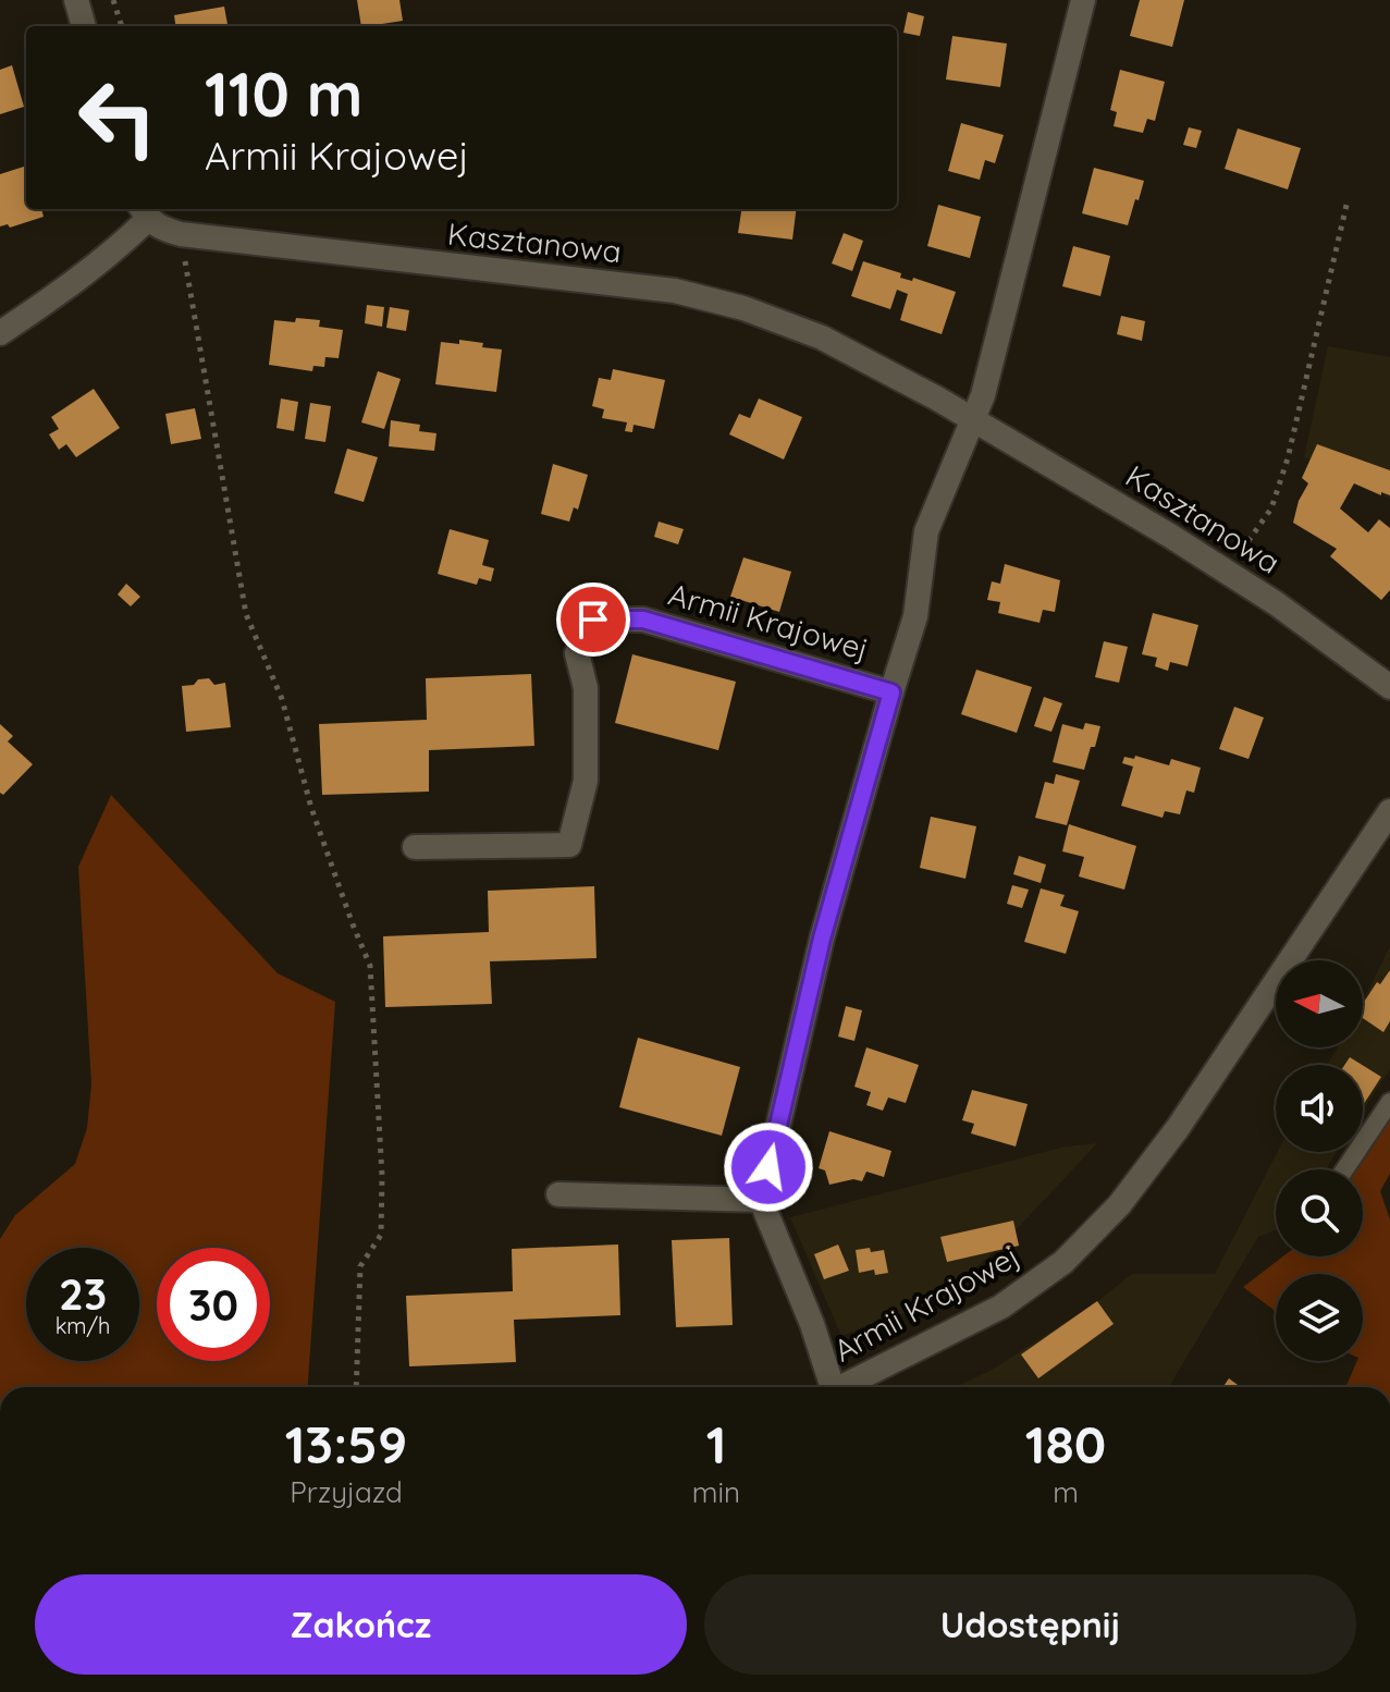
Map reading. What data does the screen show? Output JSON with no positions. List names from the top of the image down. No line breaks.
{"streets":{"street":["Kasztanowa","Armii Krajowej"]},"north":"left","page":{"turn":["110 m","Armii Krajowej"],"speed":"23 km/h","limit":"30","eta":["13:59","Przyjazd","1","min","180","m"],"buttons":["Zakończ","Udostępnij"]}}
